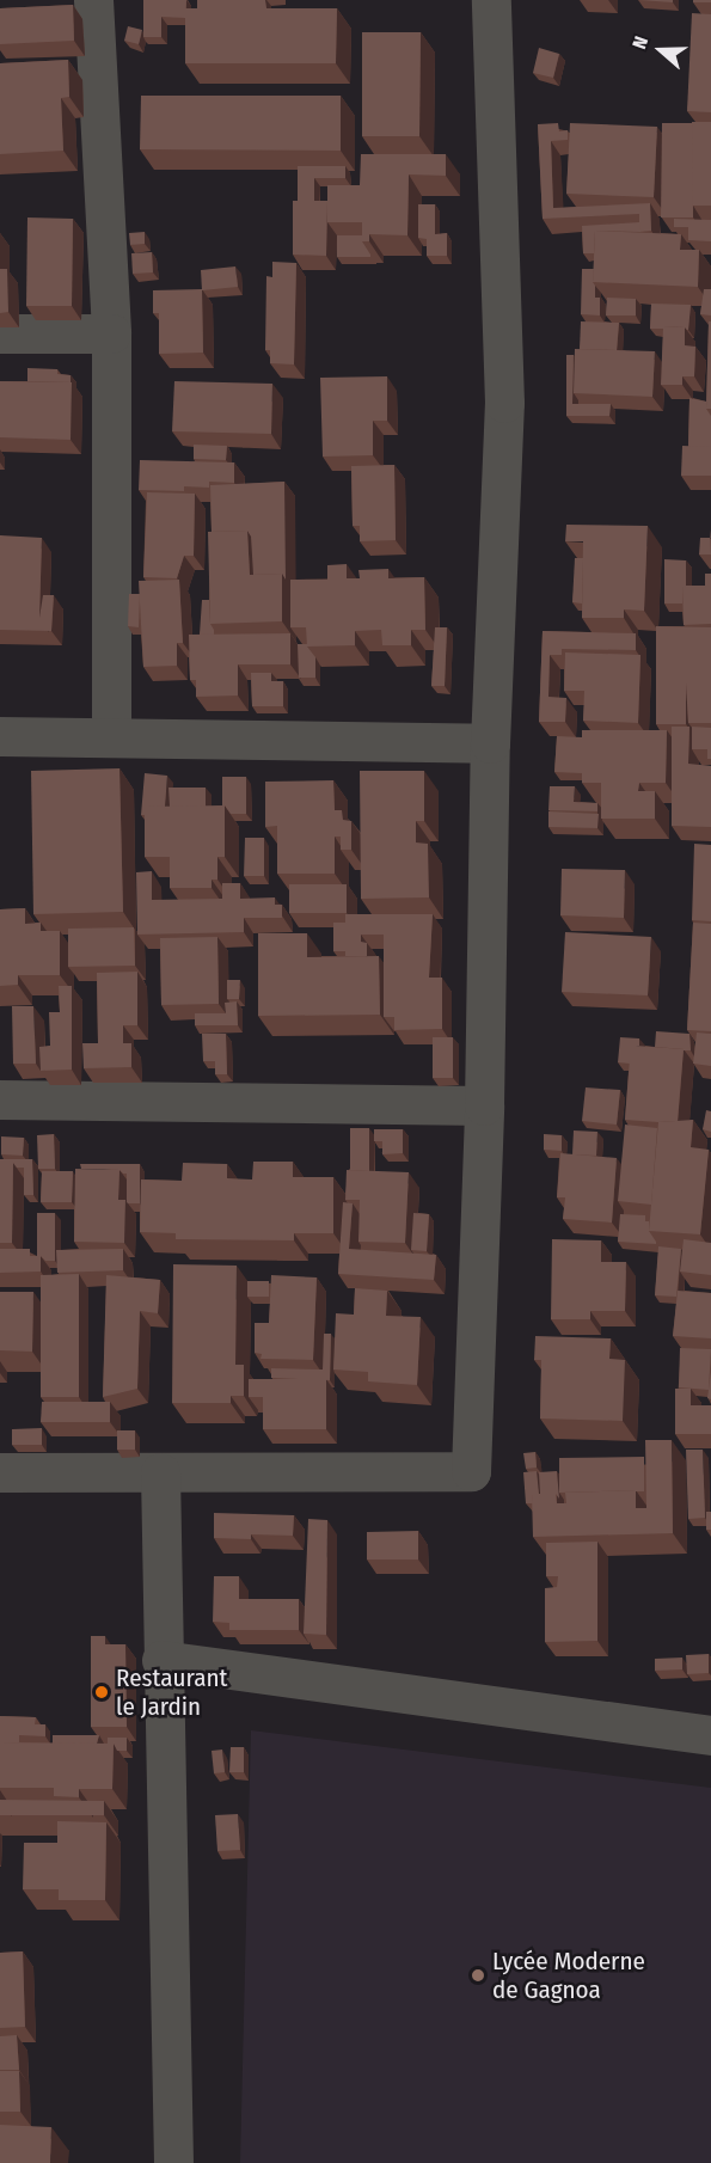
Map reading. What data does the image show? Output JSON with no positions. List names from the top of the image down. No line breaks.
{"places":["Restaurant le Jardin","Lycée Moderne de Gagnoa"],"north":"left"}
